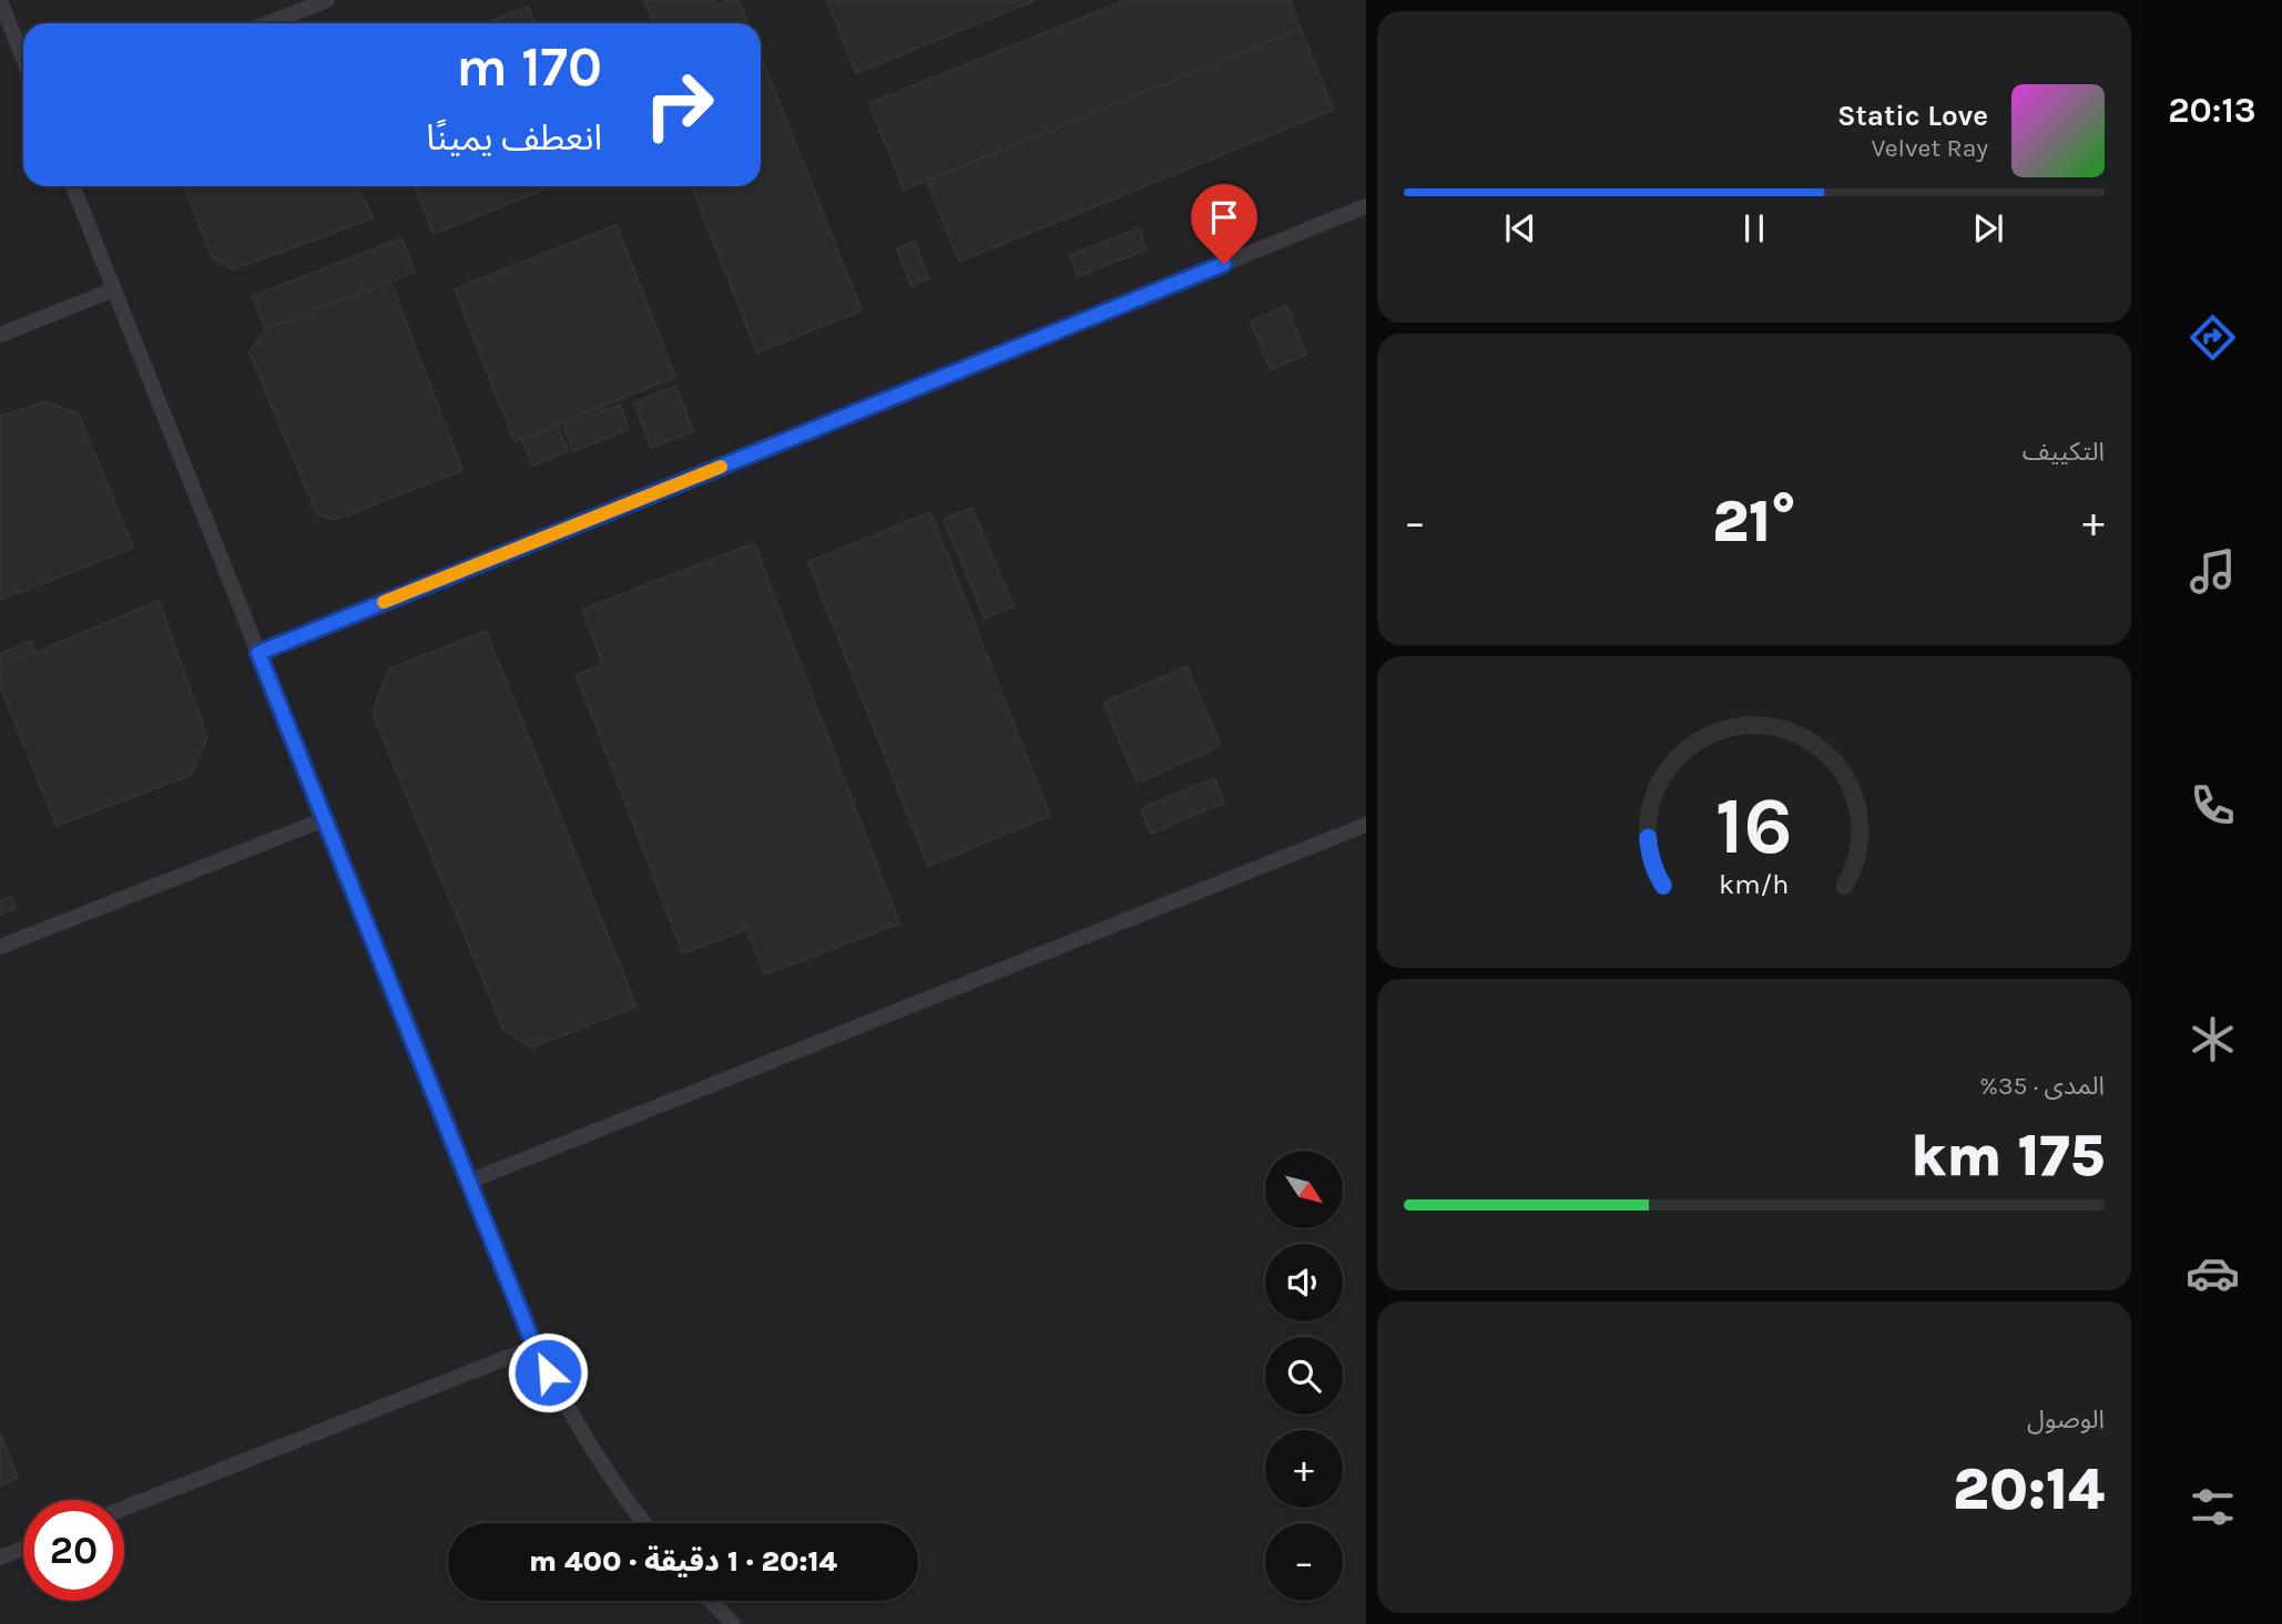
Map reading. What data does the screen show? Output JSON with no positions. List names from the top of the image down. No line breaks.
{"north":"bottom right","page":{"tabs":"20:13","turn":["170 m","انعطف يمينًا"],"song":["Static Love","Velvet Ray"],"tile":["التكييف",["المدى · 35%","175 km"],["الوصول","20:14"]],"heat":["−","21°","+"],"map_buttons":["+","−"],"limit":"20","trip":"20:14 · 1 دقيقة · 400 m","gauge":["16","km/h"]}}
